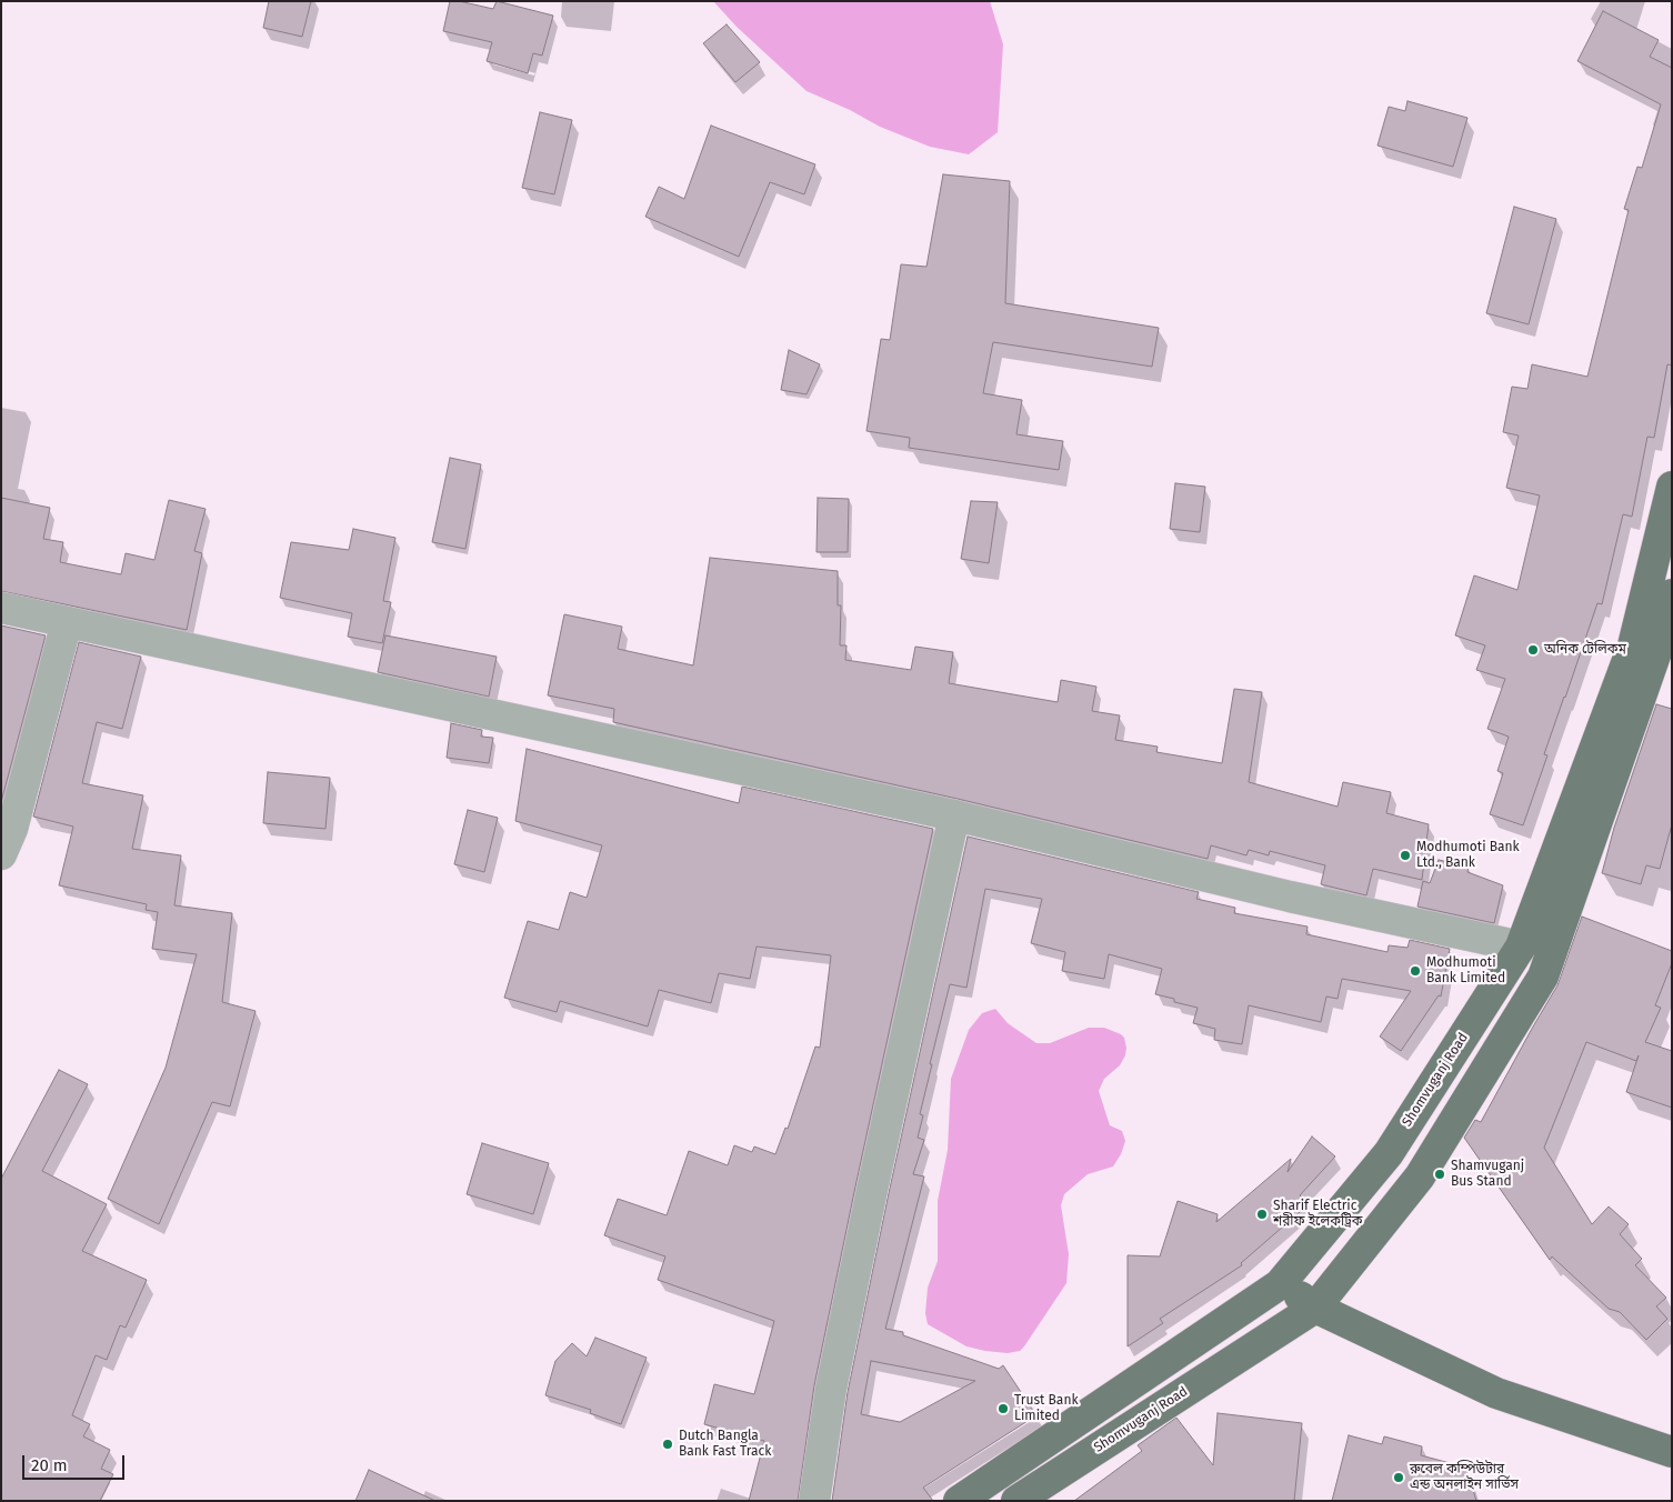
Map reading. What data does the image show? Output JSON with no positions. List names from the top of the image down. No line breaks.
{"streets":{"main road":["Shomvuganj Road"]},"places":["অনিক টেলিকম","Modhumoti Bank Ltd., Bank","Modhumoti Bank Limited","Shamvuganj Bus Stand","Sharif Electric শরীফ ইলেকট্রিক","Trust Bank Limited","Dutch Bangla Bank Fast Track","রুবেল কম্পিউটার এন্ড অনলাইন সার্ভিস"],"scale_bar":"20 m"}
